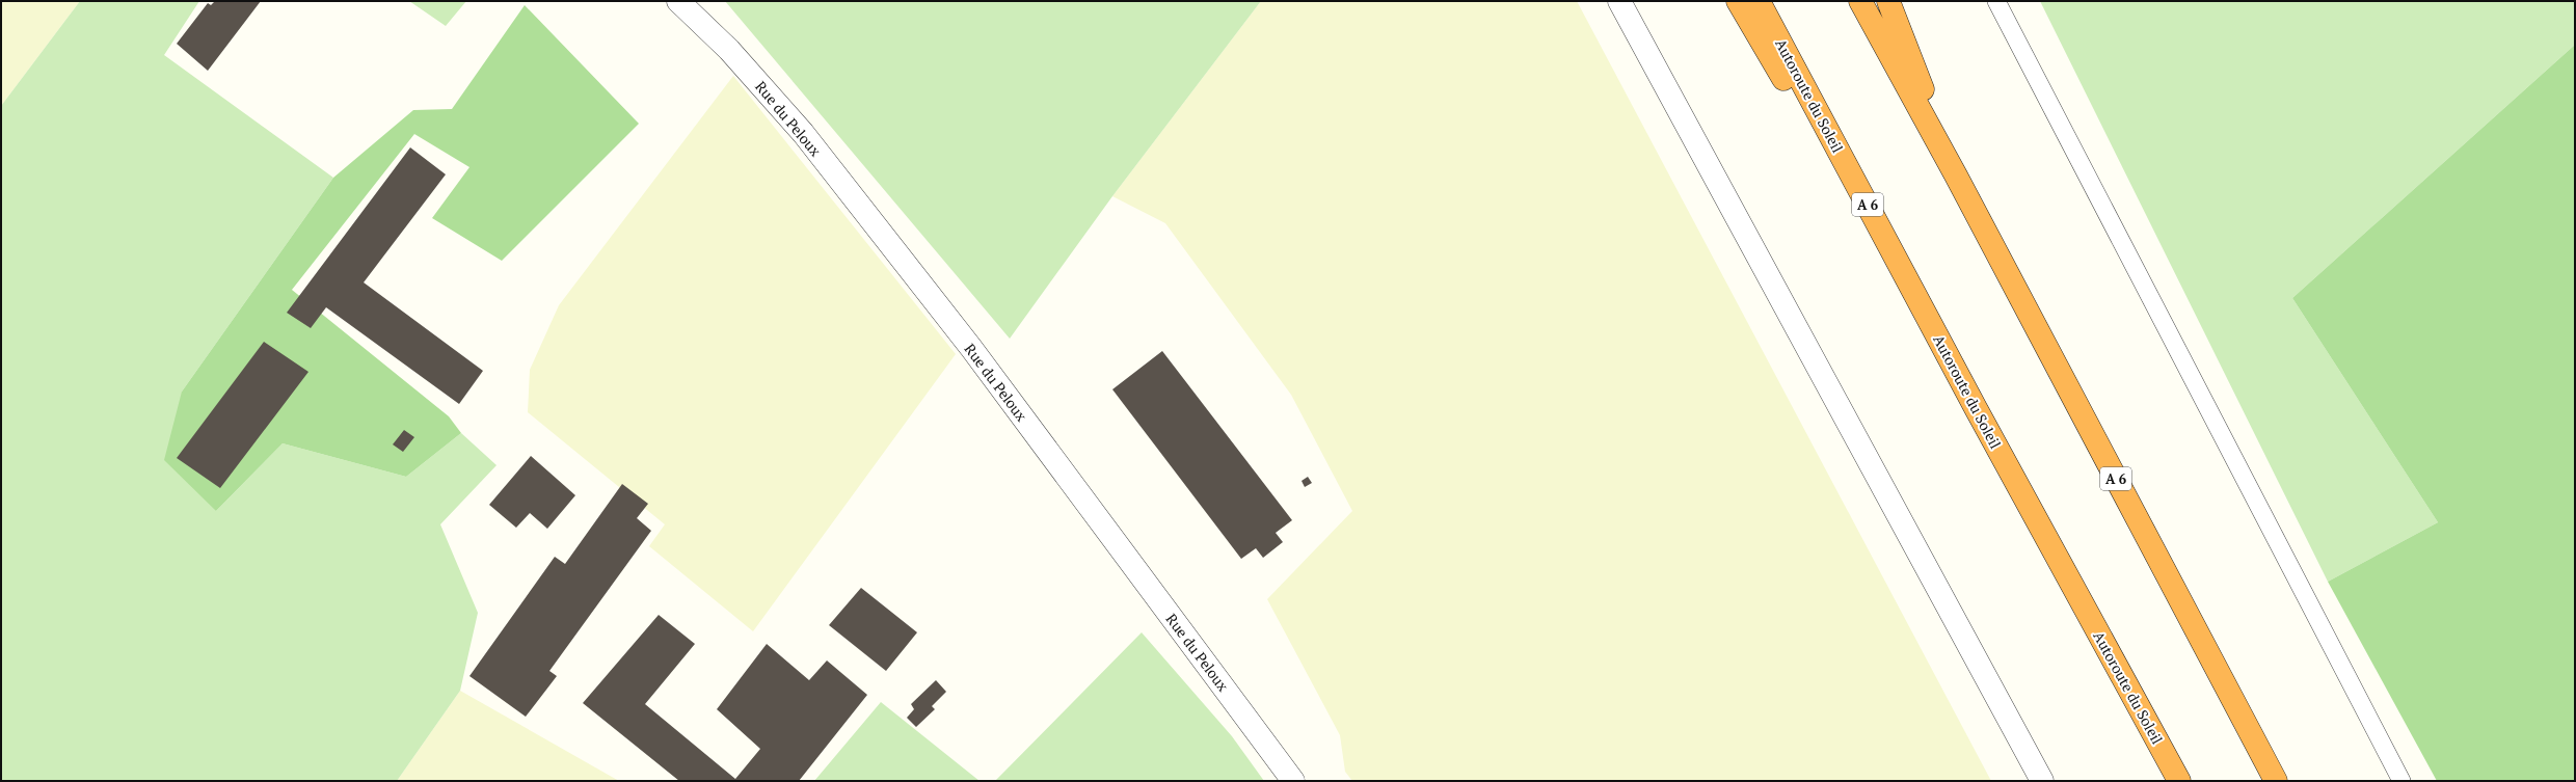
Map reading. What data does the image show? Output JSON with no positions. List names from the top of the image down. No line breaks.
{"streets":{"highway":["Autoroute du Soleil","A 6"],"street":["Rue du Peloux"]}}
